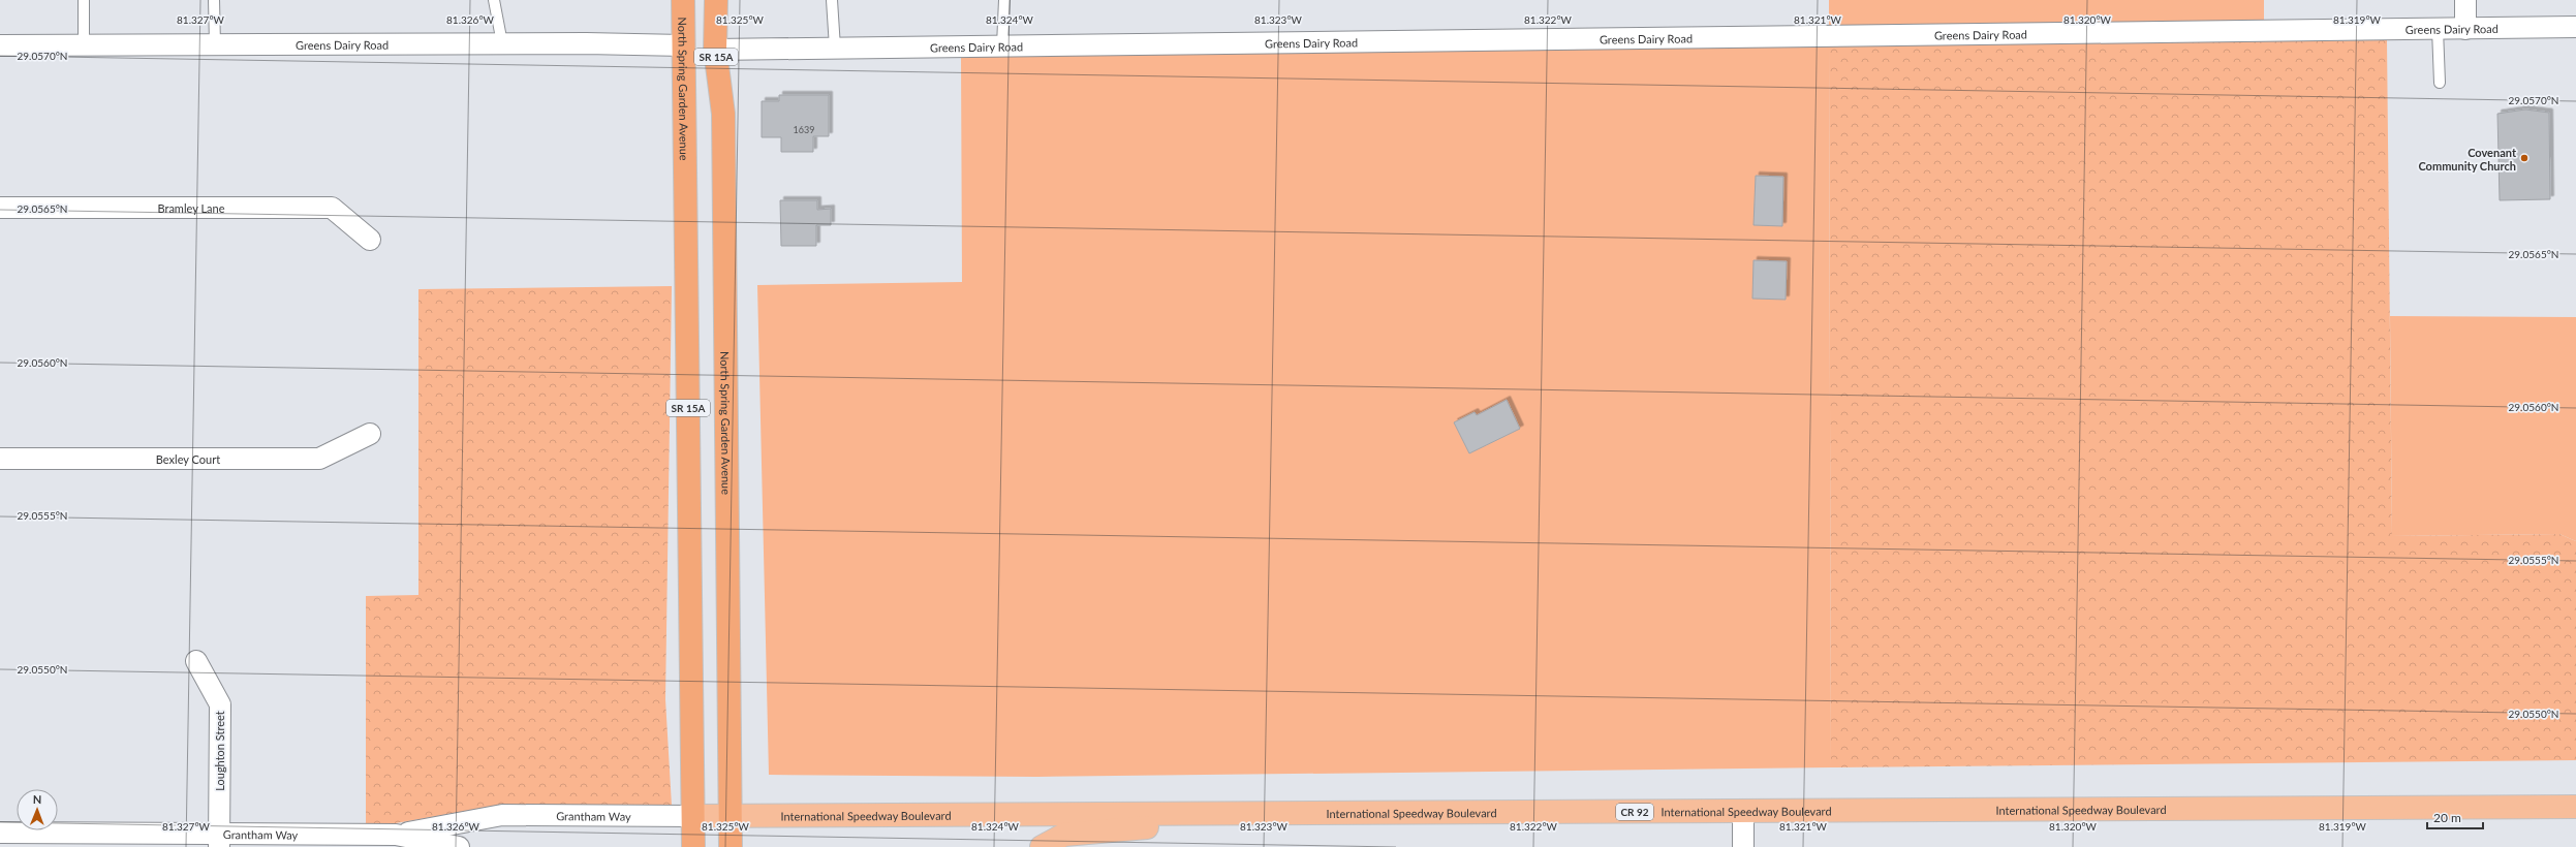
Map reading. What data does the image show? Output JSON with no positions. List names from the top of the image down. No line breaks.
{"streets":{"highway":["SR 15A","North Spring Garden Avenue"],"main road":["International Speedway Boulevard","CR 92"],"street":["Greens Dairy Road","Bramley Lane","Bexley Court","Loughton Street","Grantham Way"]},"crossings":[["Greens Dairy Road","North Spring Garden Avenue"],["North Spring Garden Avenue","International Speedway Boulevard"],["North Spring Garden Avenue","Grantham Way"],["Loughton Street","Grantham Way"],["International Speedway Boulevard","Grantham Way"]],"places":["Covenant Community Church"],"house_numbers":["1639"],"scale_bar":"20 m","north":"top","coordinates":["81.327°W","81.326°W","81.325°W","81.324°W","81.323°W","81.322°W","81.321°W","81.320°W","81.319°W","29.0570°N","29.0565°N","29.0560°N","29.0555°N","29.0550°N"]}
